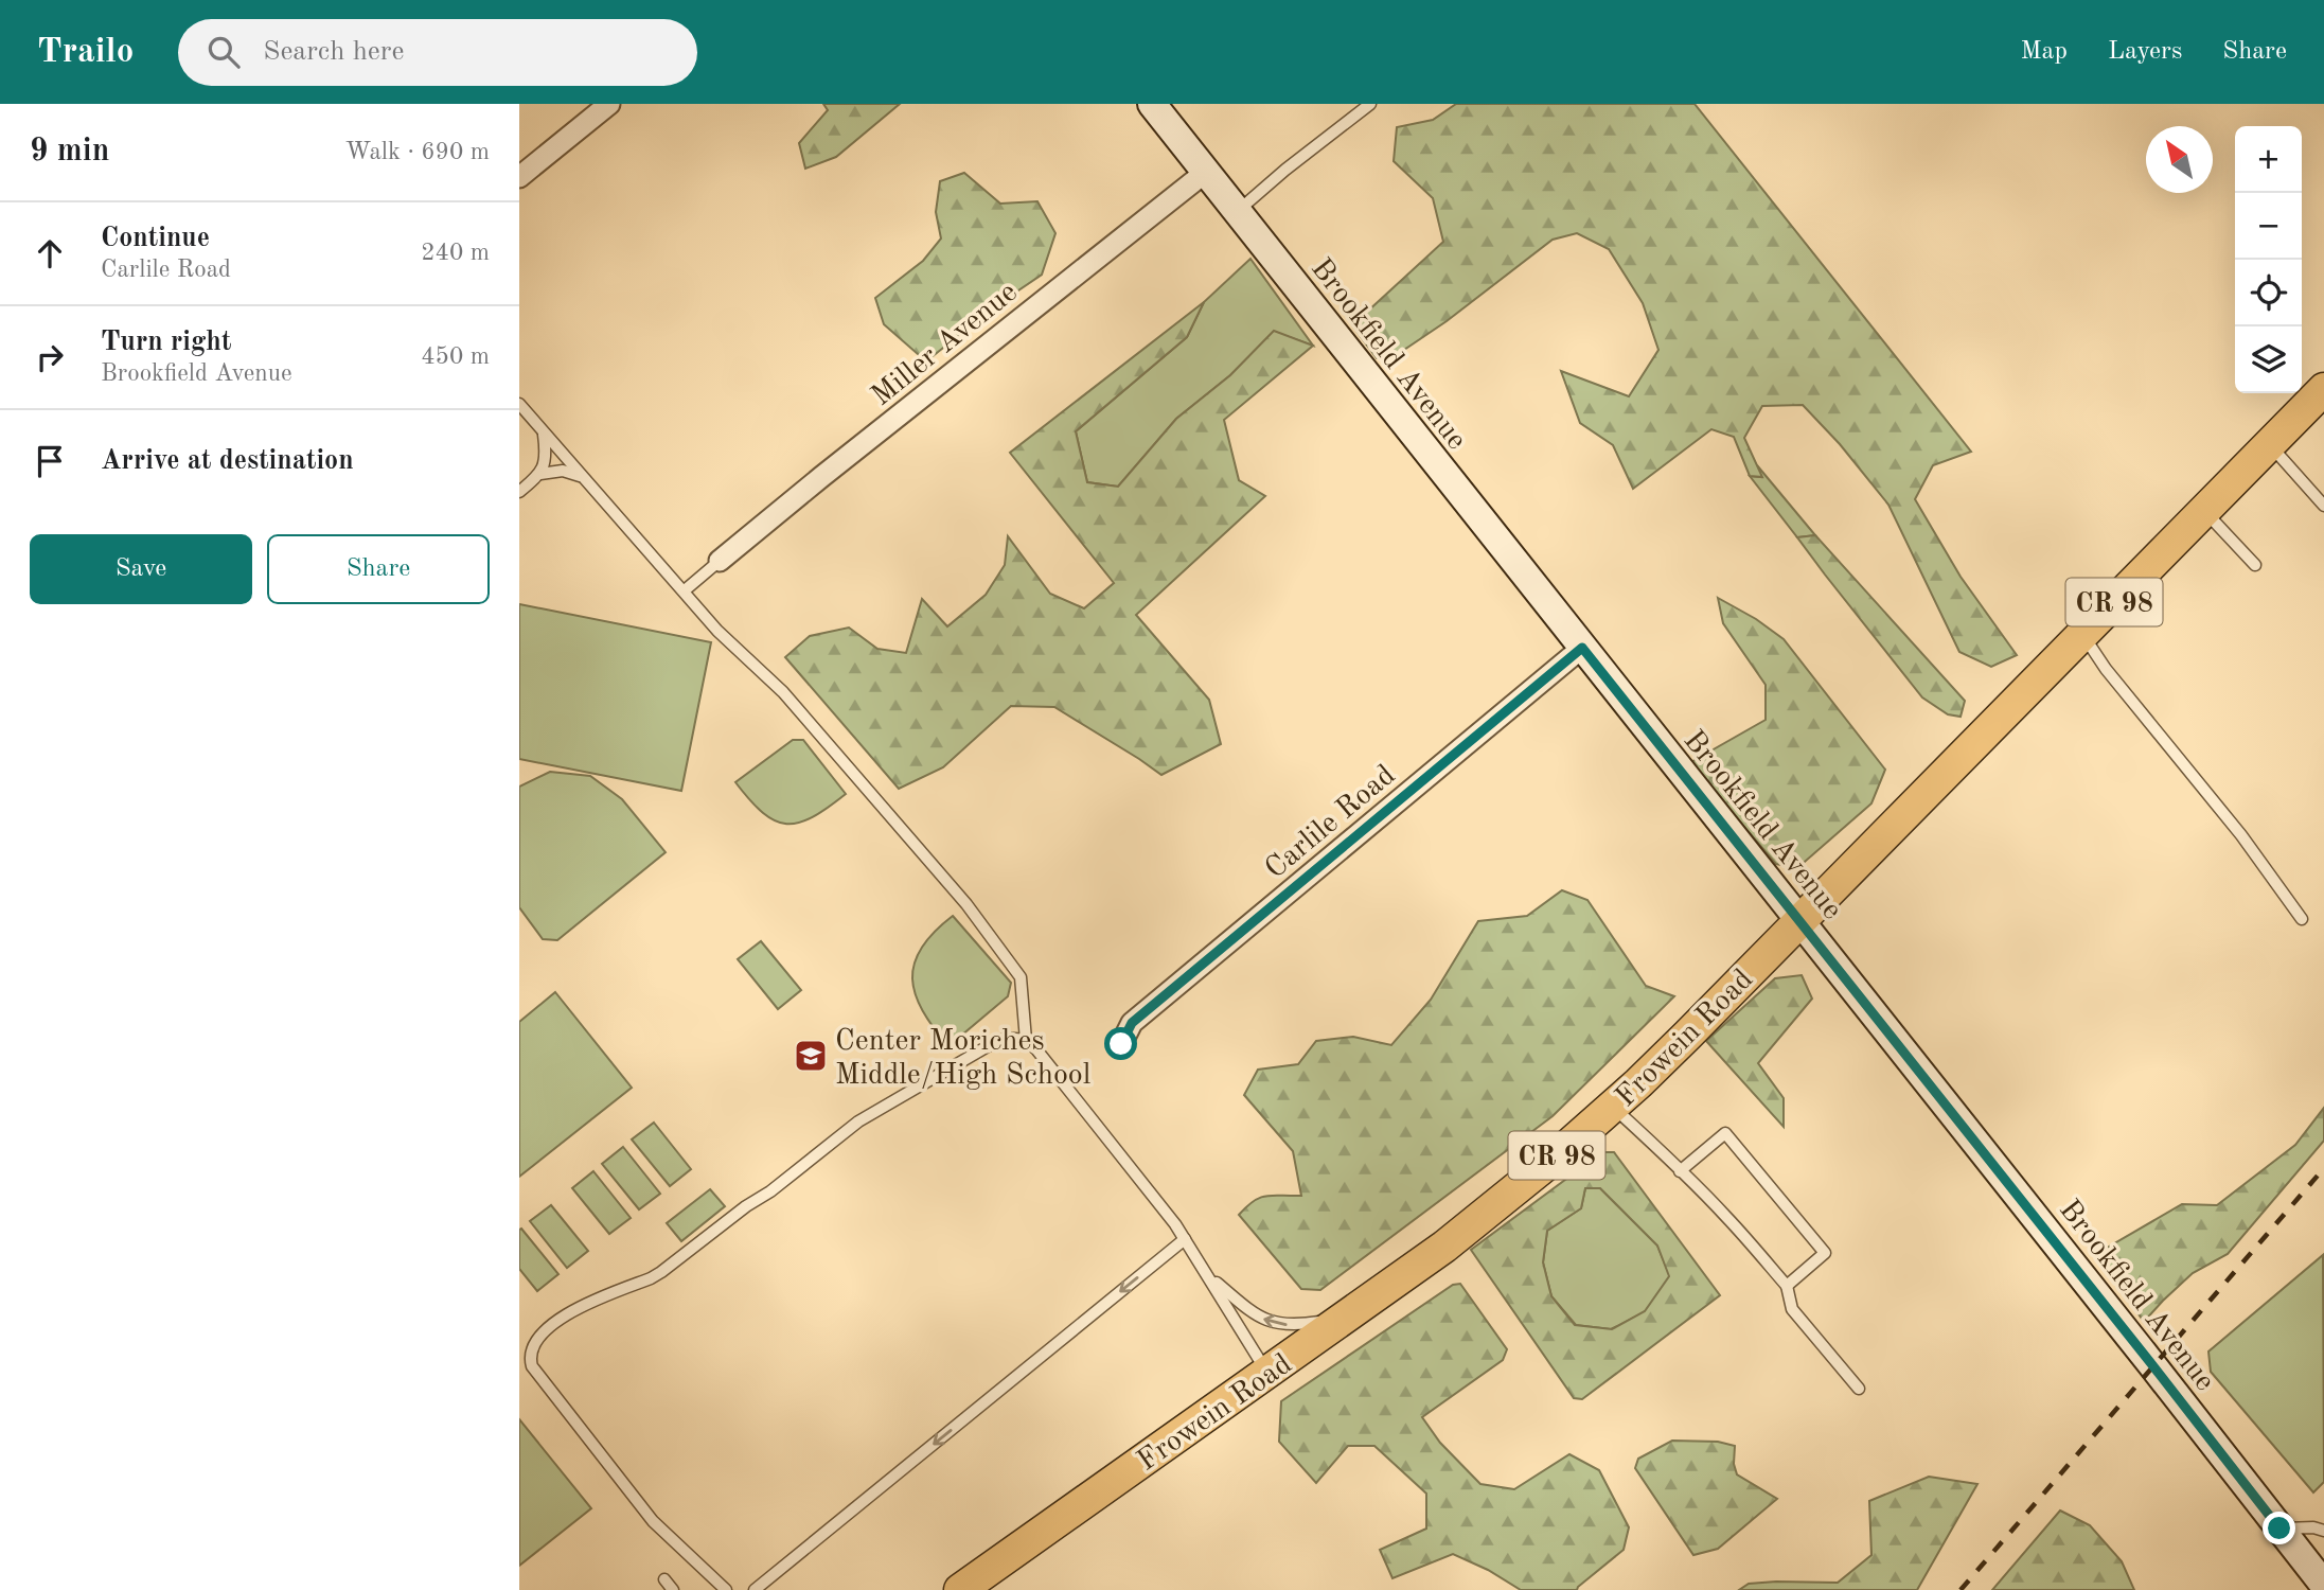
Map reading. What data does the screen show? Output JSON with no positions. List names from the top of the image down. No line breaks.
{"streets":{"main road":["Brookfield Avenue","CR 98","Frowein Road"],"street":["Miller Avenue","Carlile Road"]},"crossings":[["Miller Avenue","Brookfield Avenue"],["Brookfield Avenue","Carlile Road"],["Brookfield Avenue","Frowein Road"]],"places":{"school or university":["Center Moriches Middle/High School"]},"north":"top left","page":{"header":"Trailo","search":"Search here","nav":["Map","Layers","Share"],"heading":["9 min","Walk · 690 m"],"map_buttons":["+","−"],"list":[["Continue","Carlile Road","240 m"],["Turn right","Brookfield Avenue","450 m"],"Arrive at destination"],"buttons":["Save","Share"]}}
